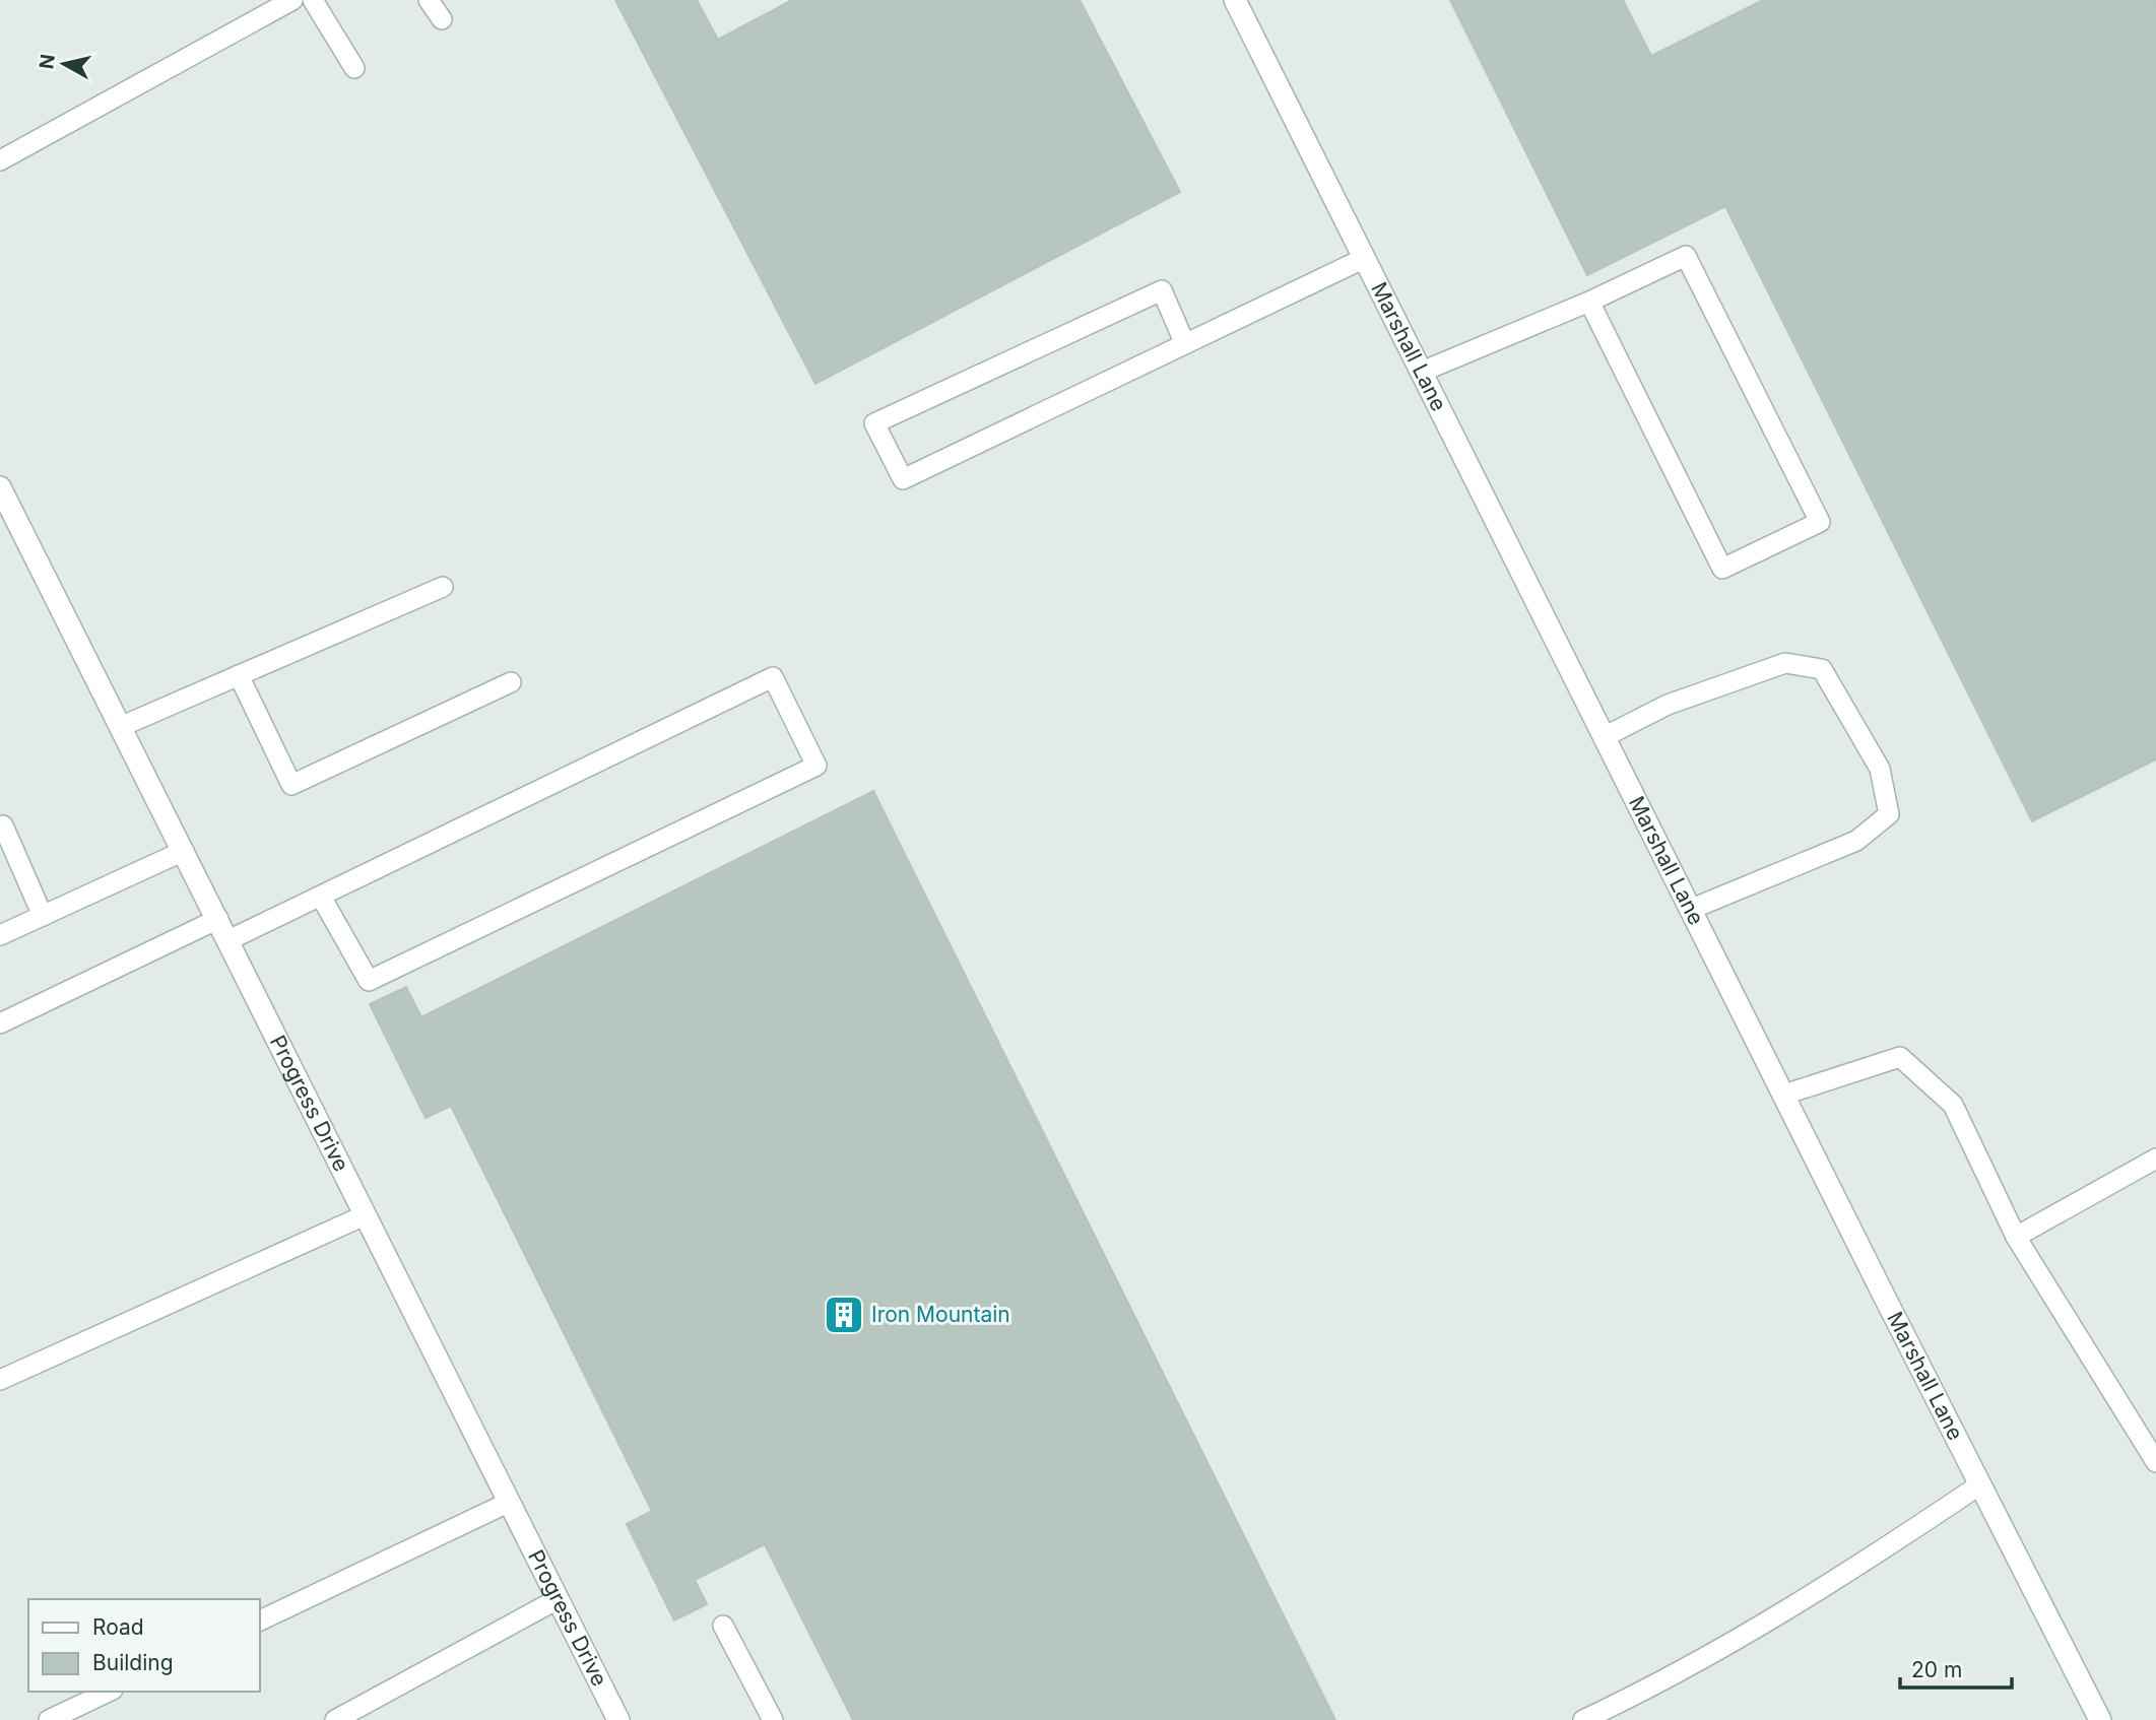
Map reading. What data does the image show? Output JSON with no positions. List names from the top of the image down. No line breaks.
{"streets":{"street":["Marshall Lane","Progress Drive"]},"places":{"building":["Iron Mountain"]},"legend":["Road","Building"],"scale_bar":"20 m","north":"left"}
